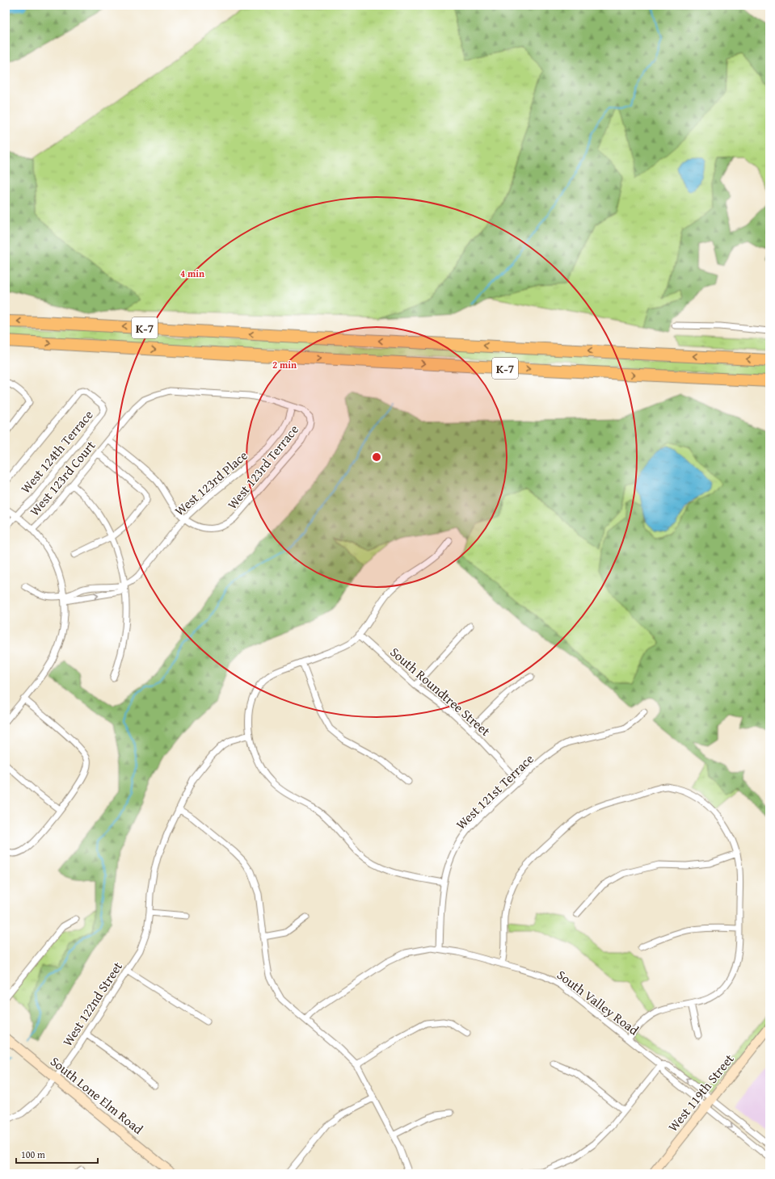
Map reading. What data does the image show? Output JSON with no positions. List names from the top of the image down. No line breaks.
{"streets":{"highway":["K-7"],"street":["West 124th Terrace","West 123rd Terrace","West 123rd Court","West 123rd Place","South Roundtree Street","West 121st Terrace","South Valley Road","West 122nd Street","West 119th Street","South Lone Elm Road"]},"crossings":[["West 123rd Terrace","West 123rd Court"],["West 123rd Terrace","West 123rd Place"],["West 123rd Court","West 123rd Place"],["South Roundtree Street","West 121st Terrace"],["West 121st Terrace","South Valley Road"],["South Valley Road","West 119th Street"],["West 122nd Street","South Lone Elm Road"]],"scale_bar":"100 m","rings":["4 min","2 min"]}
